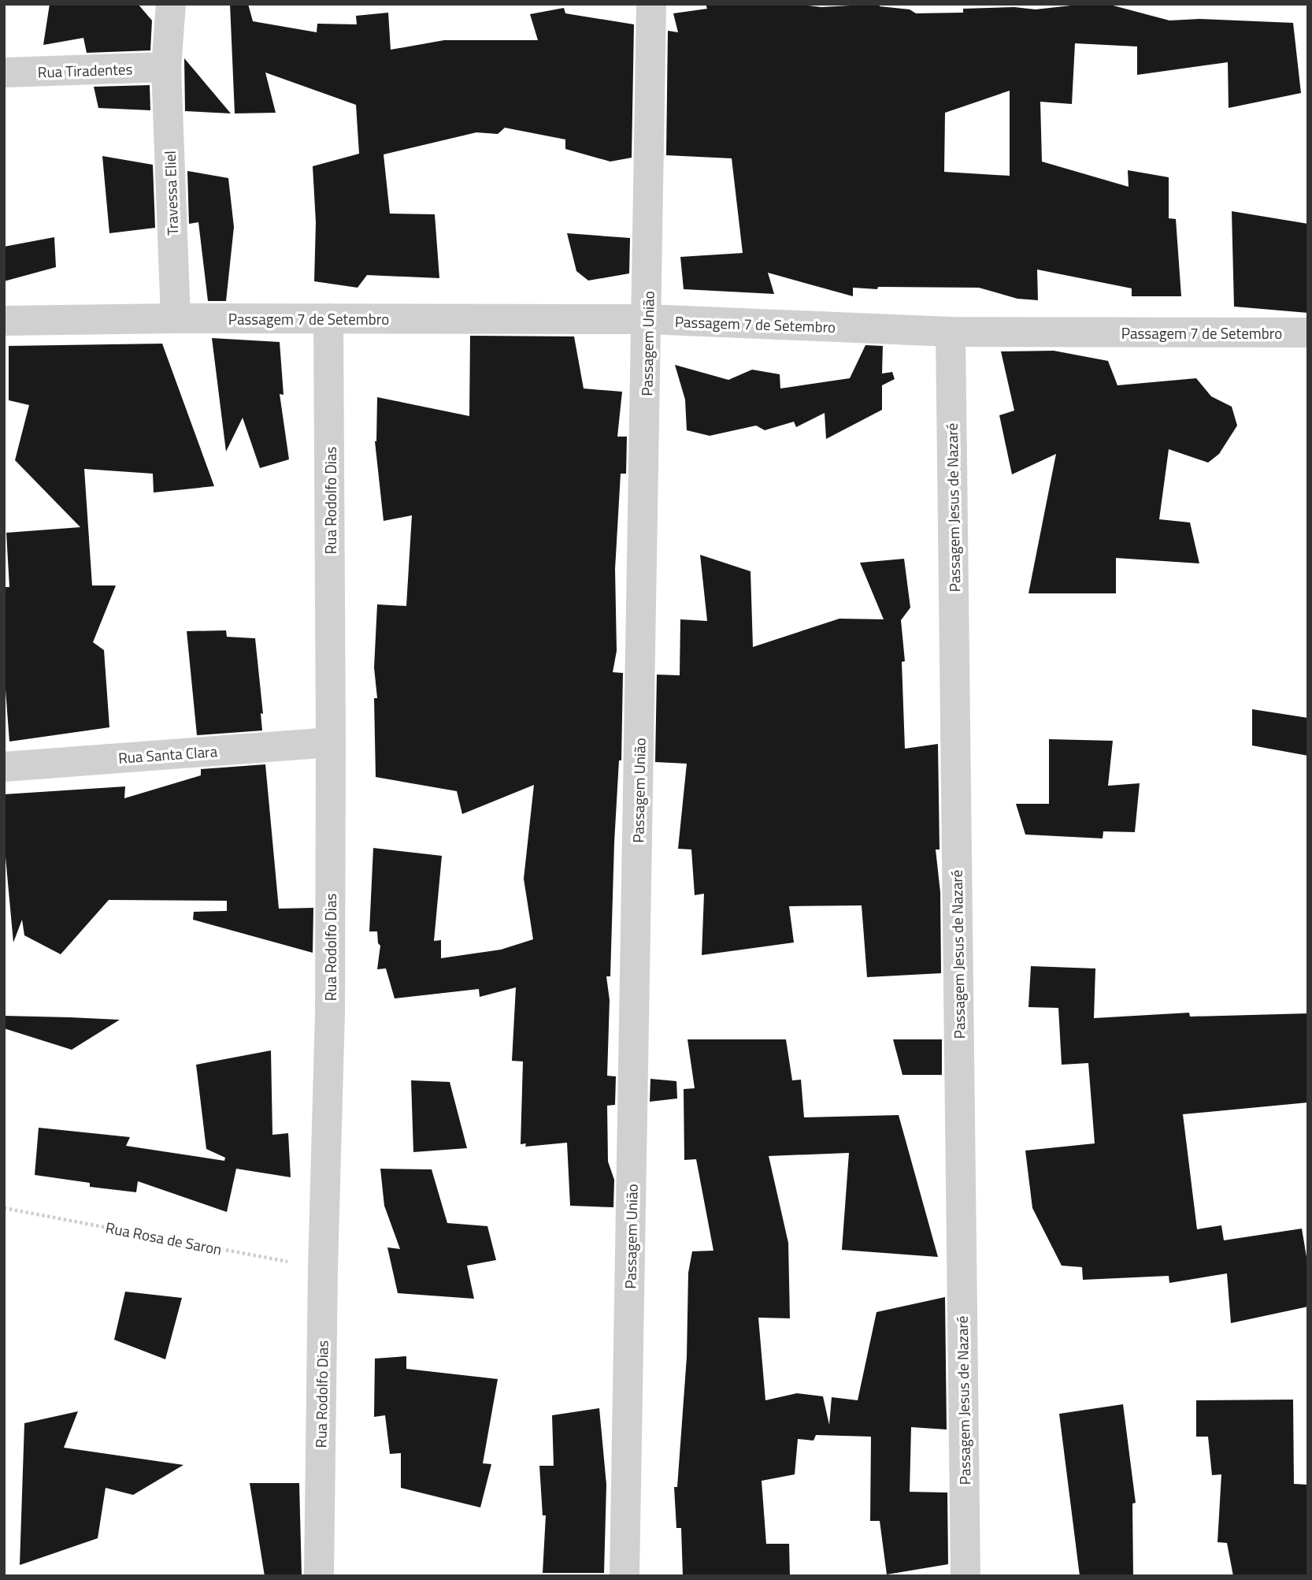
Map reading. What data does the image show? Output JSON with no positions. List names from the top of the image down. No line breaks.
{"streets":{"street":["Rua Tiradentes","Travessa Eliel","Passagem 7 de Setembro","Passagem União","Rua Rodolfo Dias","Passagem Jesus de Nazaré","Rua Santa Clara"],"path":["Rua Rosa de Saron"]},"crossings":[["Rua Tiradentes","Travessa Eliel"],["Travessa Eliel","Passagem 7 de Setembro"],["Passagem 7 de Setembro","Passagem União"],["Passagem 7 de Setembro","Rua Rodolfo Dias"],["Passagem 7 de Setembro","Passagem Jesus de Nazaré"],["Rua Rodolfo Dias","Rua Santa Clara"],["Rua Rodolfo Dias","Rua Rosa de Saron"]]}
